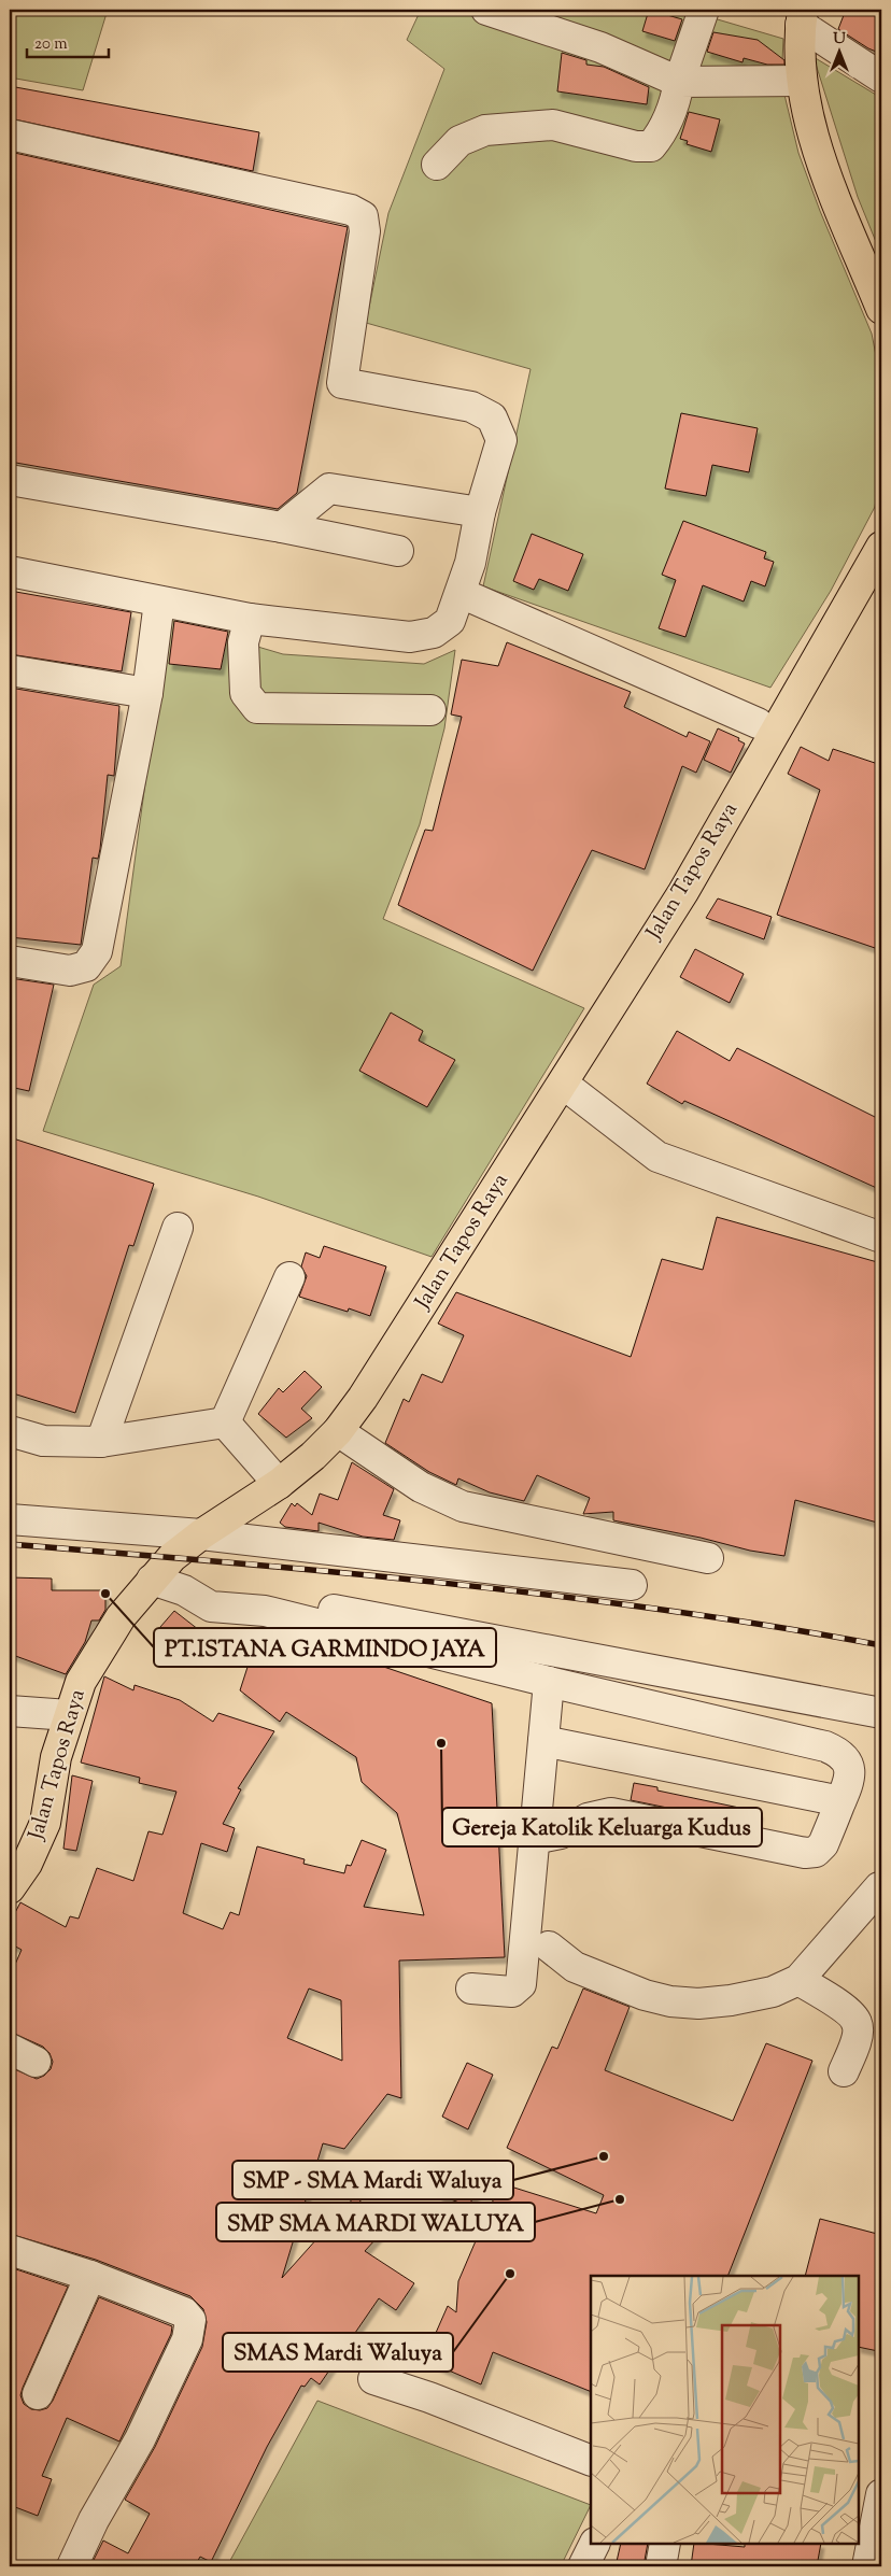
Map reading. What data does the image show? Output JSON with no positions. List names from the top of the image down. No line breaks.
{"streets":{"main road":["Jalan Tapos Raya"]},"places":["PT.ISTANA GARMINDO JAYA","Gereja Katolik Keluarga Kudus","SMP - SMA Mardi Waluya","SMP SMA MARDI WALUYA","SMAS Mardi Waluya"],"scale_bar":"20 m","north":"top"}
